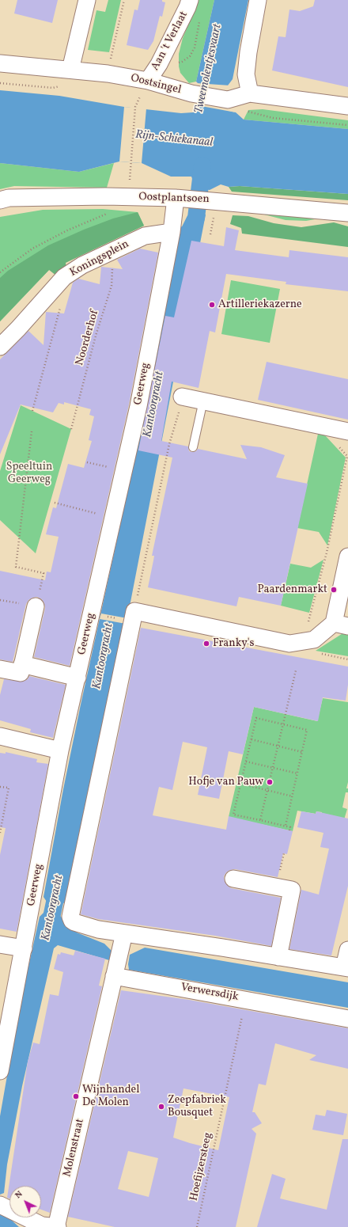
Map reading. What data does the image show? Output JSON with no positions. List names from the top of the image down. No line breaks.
{"streets":{"street":["Aan 't Verlaat","Oostsingel","Oostplantsoen","Koningsplein","Geerweg","Verwersdijk","Molenstraat"],"path":["Noorderhof","Hoefijzersteeg"]},"crossings":[["Aan 't Verlaat","Oostsingel"],["Oostplantsoen","Geerweg"],["Koningsplein","Noorderhof"],["Koningsplein","Geerweg"],["Verwersdijk","Molenstraat"],["Verwersdijk","Hoefijzersteeg"]],"water":["Tweemolentjesvaart","Rijn-Schiekanaal","Kantoorgracht"],"parks":["Speeltuin Geerweg"],"places":["Artilleriekazerne","Paardenmarkt","Franky's","Hofje van Pauw","Wijnhandel De Molen","Zeepfabriek Bousquet"],"north":"top left"}
